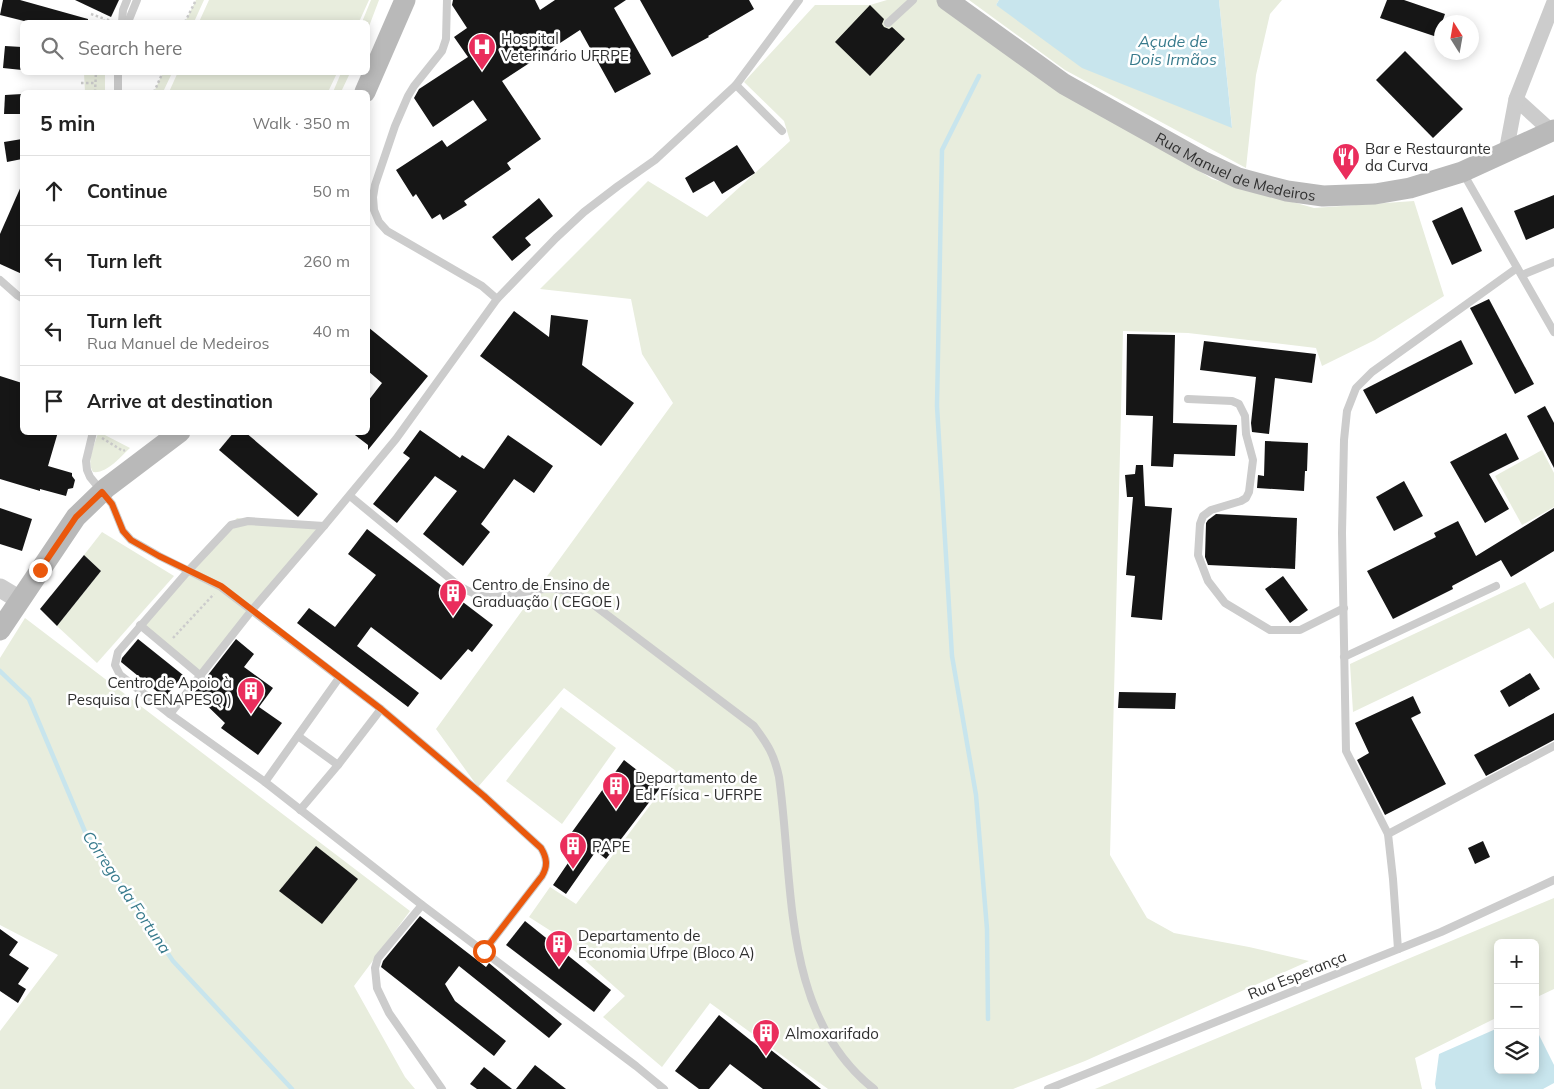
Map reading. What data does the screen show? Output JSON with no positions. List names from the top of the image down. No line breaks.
{"streets":{"main road":["Rua Manuel de Medeiros"],"lane":["Rua Esperança"]},"water":["Açude de Dois Irmãos","Córrego da Fortuna"],"places":{"hospital":["Hospital Veterinário UFRPE"],"restaurant":["Bar e Restaurante da Curva"],"building":["Centro de Ensino de Graduação ( CEGOE )","Centro de Apoio à Pesquisa ( CENAPESQ )","Departamento de Ed. Física - UFRPE","PAPE","Departamento de Economia Ufrpe (Bloco A)","Almoxarifado"]},"north":"top","page":{"search":"Search here","heading":["5 min","Walk · 350 m"],"list":[["Continue","50 m"],["Turn left","260 m"],["Turn left","Rua Manuel de Medeiros","40 m"],"Arrive at destination"],"map_buttons":["+","−"]}}
